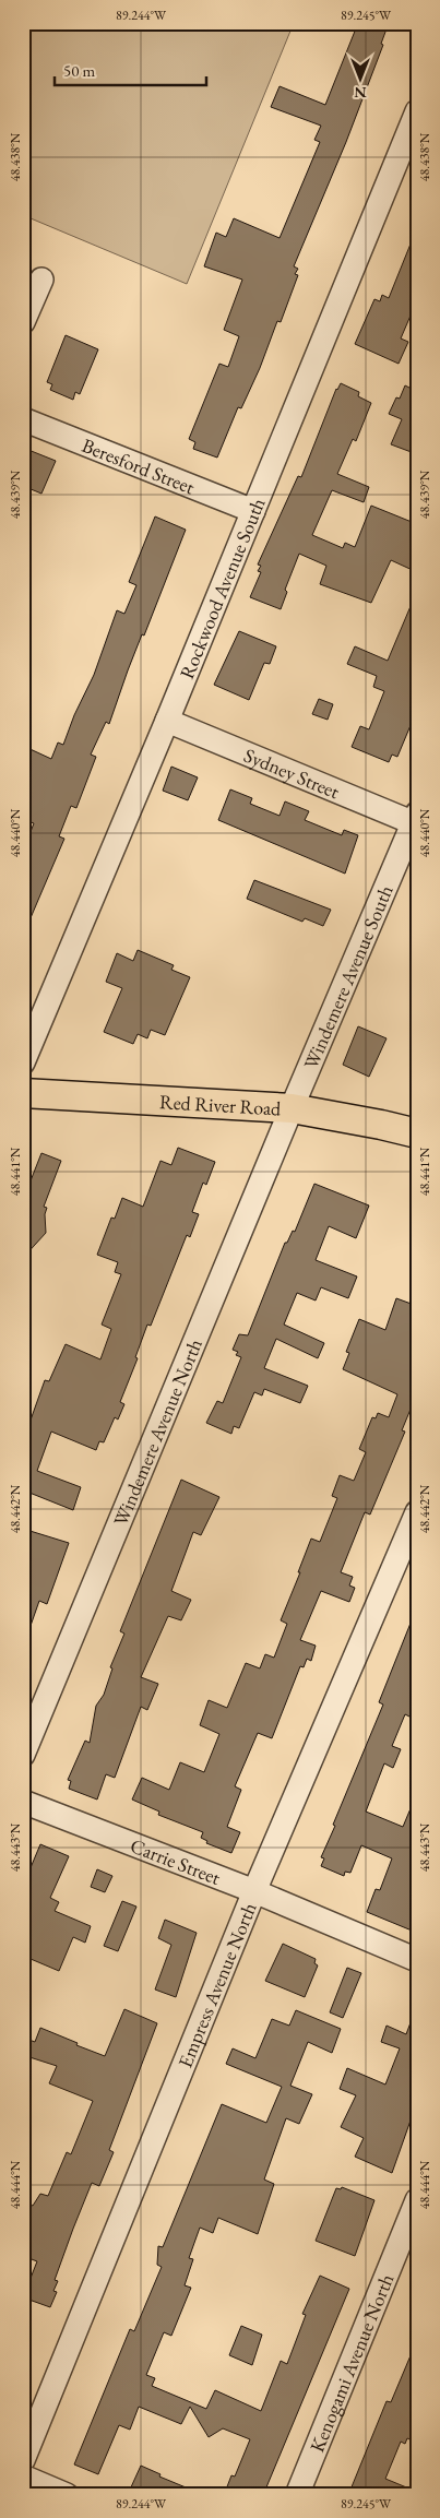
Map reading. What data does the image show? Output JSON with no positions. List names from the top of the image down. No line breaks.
{"streets":{"main road":["Red River Road"],"street":["Beresford Street","Rockwood Avenue South","Sydney Street","Windemere Avenue South","Windemere Avenue North","Carrie Street","Empress Avenue North","Kenogami Avenue North"]},"crossings":[["Beresford Street","Rockwood Avenue South"],["Rockwood Avenue South","Sydney Street"],["Sydney Street","Windemere Avenue South"],["Windemere Avenue South","Red River Road"],["Windemere Avenue South","Windemere Avenue North"],["Red River Road","Windemere Avenue North"],["Carrie Street","Empress Avenue North"]],"scale_bar":"50 m","north":"bottom","coordinates":["89.244°W","89.245°W","48.438°N","48.439°N","48.440°N","48.441°N","48.442°N","48.443°N","48.444°N"]}
